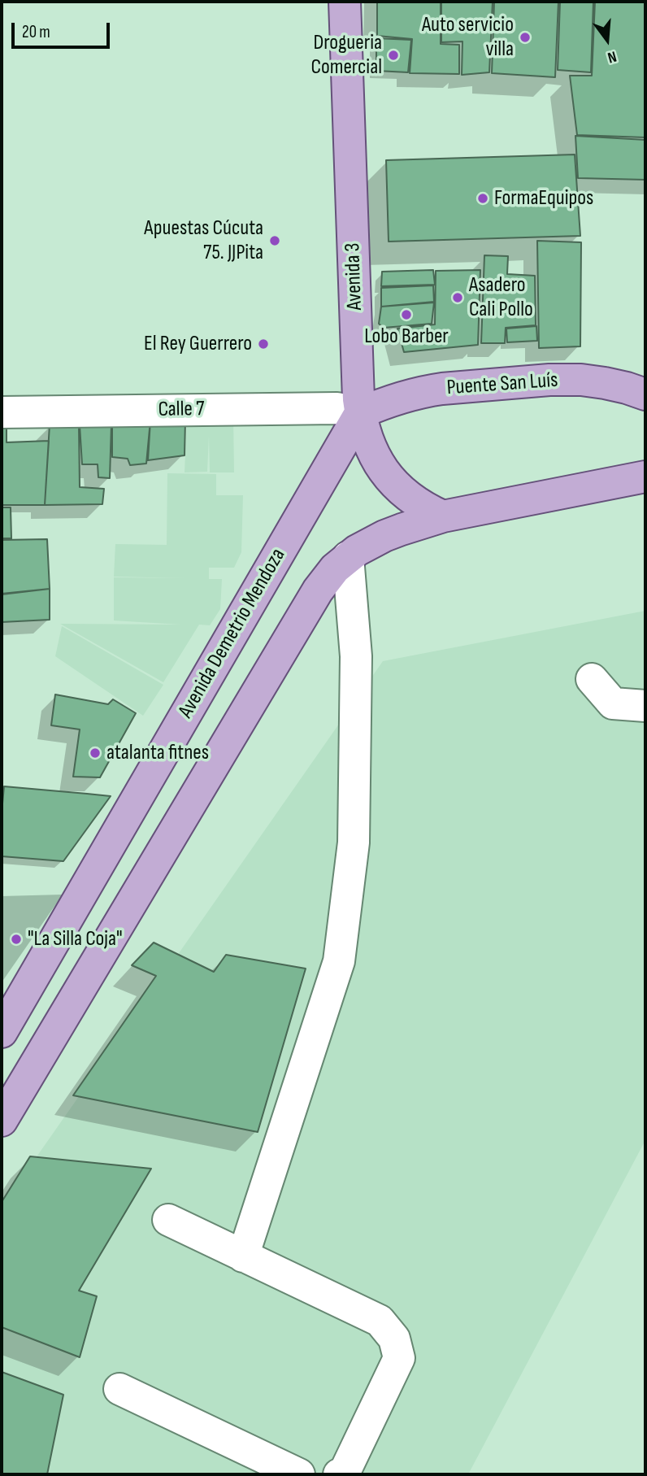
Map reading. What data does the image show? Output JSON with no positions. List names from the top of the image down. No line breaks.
{"streets":{"main road":["Avenida 3","Puente San Luís","Avenida Demetrio Mendoza"],"street":["Calle 7"]},"crossings":[["Avenida 3","Puente San Luís"],["Avenida 3","Calle 7"],["Avenida 3","Avenida Demetrio Mendoza"],["Puente San Luís","Calle 7"],["Puente San Luís","Avenida Demetrio Mendoza"],["Calle 7","Avenida Demetrio Mendoza"]],"places":["Auto servicio villa","Drogueria Comercial","FormaEquipos","Apuestas Cúcuta 75. JJPita","Asadero Cali Pollo","Lobo Barber","El Rey Guerrero","atalanta fitnes","\"La Silla Coja\""],"scale_bar":"20 m","north":"bottom"}
